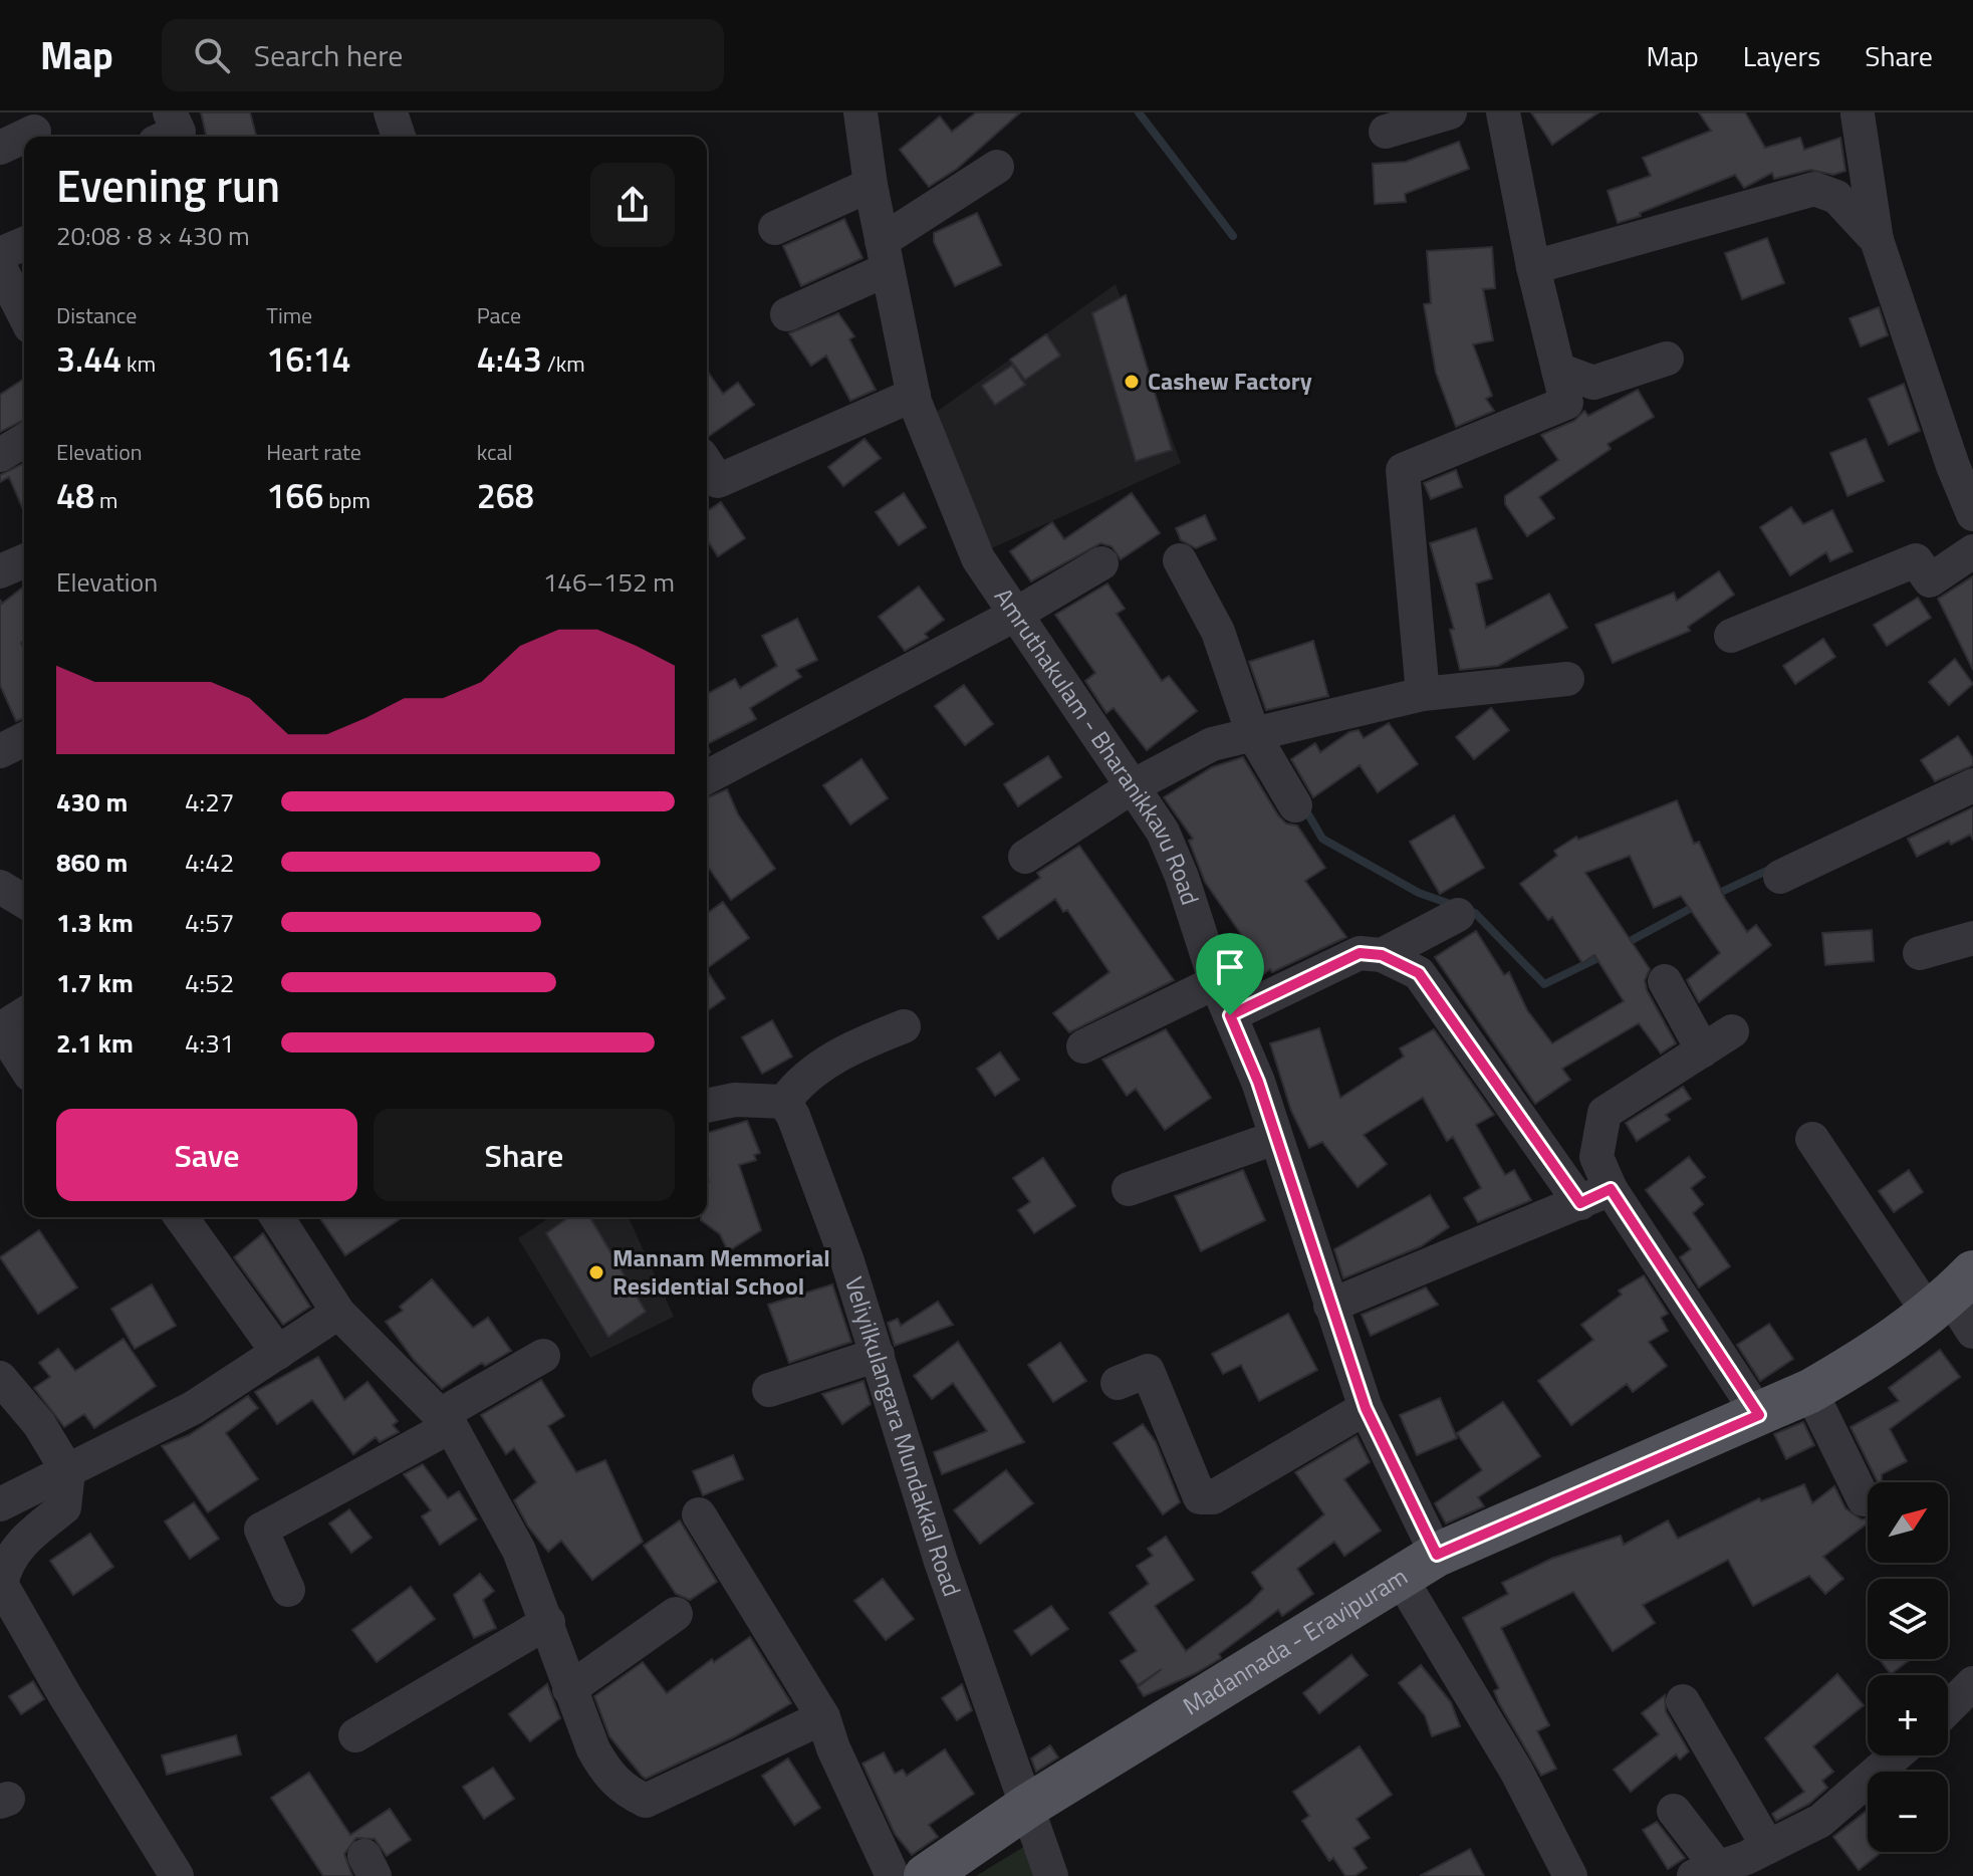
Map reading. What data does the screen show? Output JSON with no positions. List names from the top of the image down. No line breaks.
{"streets":{"main road":["Madannada - Eravipuram"],"street":["Amruthakulam - Bharanikkavu Road","Veliyilkulangara Mundakkal Road"]},"crossings":[["Amruthakulam - Bharanikkavu Road","Madannada - Eravipuram"],["Veliyilkulangara Mundakkal Road","Madannada - Eravipuram"]],"places":["Cashew Factory","Mannam Memmorial Residential School"],"north":"top right","page":{"header":"Map","search":"Search here","nav":["Map","Layers","Share"],"heading":["Evening run","20:08 · 8 × 430 m"],"stats":[["Distance","3.44 km"],["Time","16:14"],["Pace","4:43 /km"],["Elevation","48 m"],["Heart rate","166 bpm"],["kcal","268"]],"chart":["Elevation","146–152 m"],"list":[{"name":"430 m","note":"4:27"},{"name":"860 m","note":"4:42"},{"name":"1.3 km","note":"4:57"},{"name":"1.7 km","note":"4:52"},{"name":"2.1 km","note":"4:31"}],"buttons":["Save","Share"],"map_buttons":["+","−"]}}
